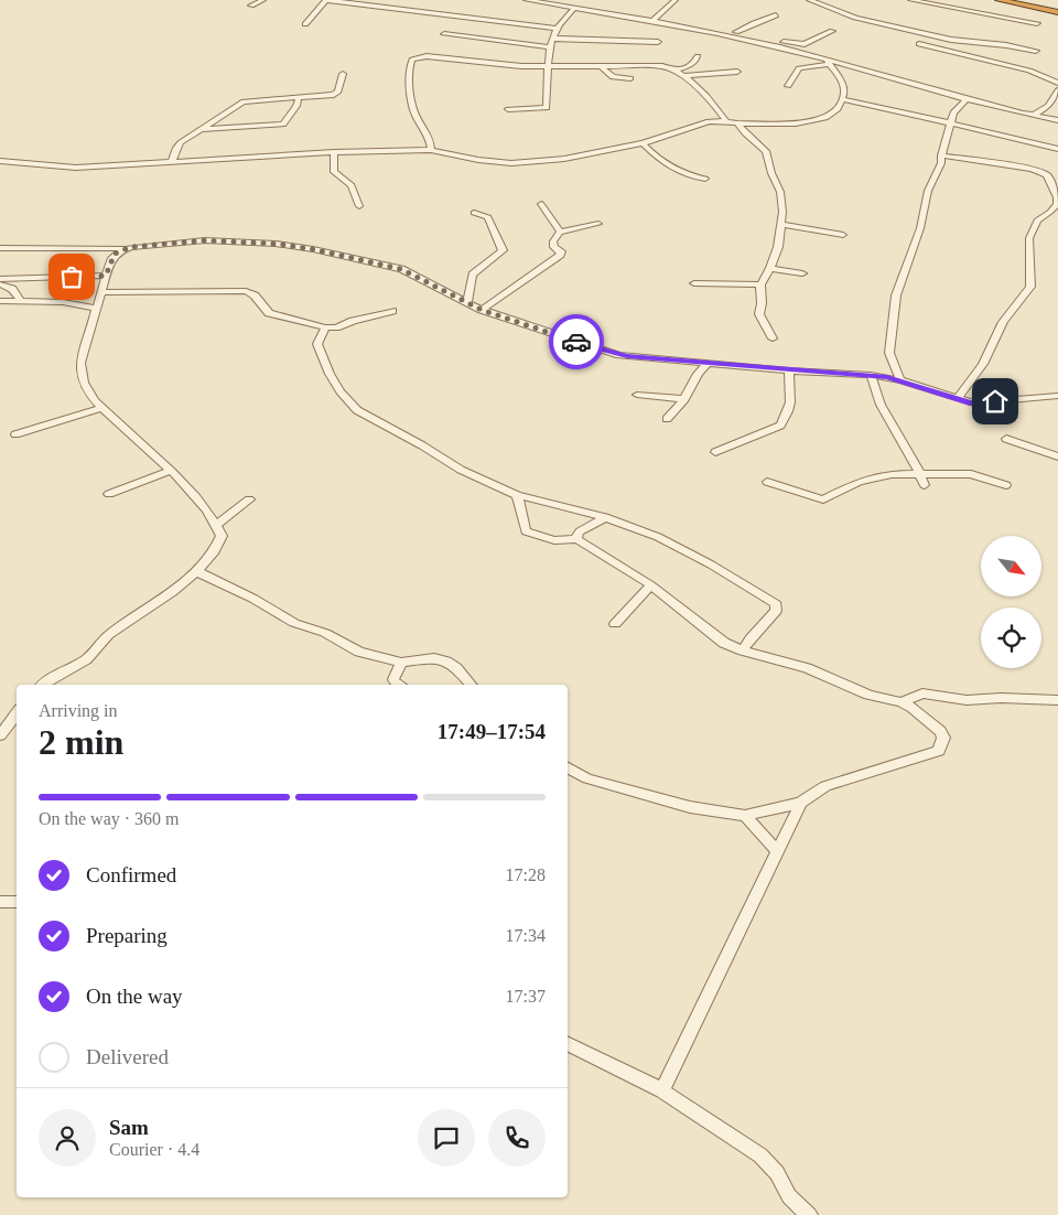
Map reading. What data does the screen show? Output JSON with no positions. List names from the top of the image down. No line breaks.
{"north":"bottom right","page":{"heading":["2 min","Arriving in","17:49–17:54"],"panel":["Sam","Courier · 4.4"],"bar":"On the way · 360 m","list":[["Confirmed","17:28"],["Preparing","17:34"],["On the way","17:37"],"Delivered"]}}
